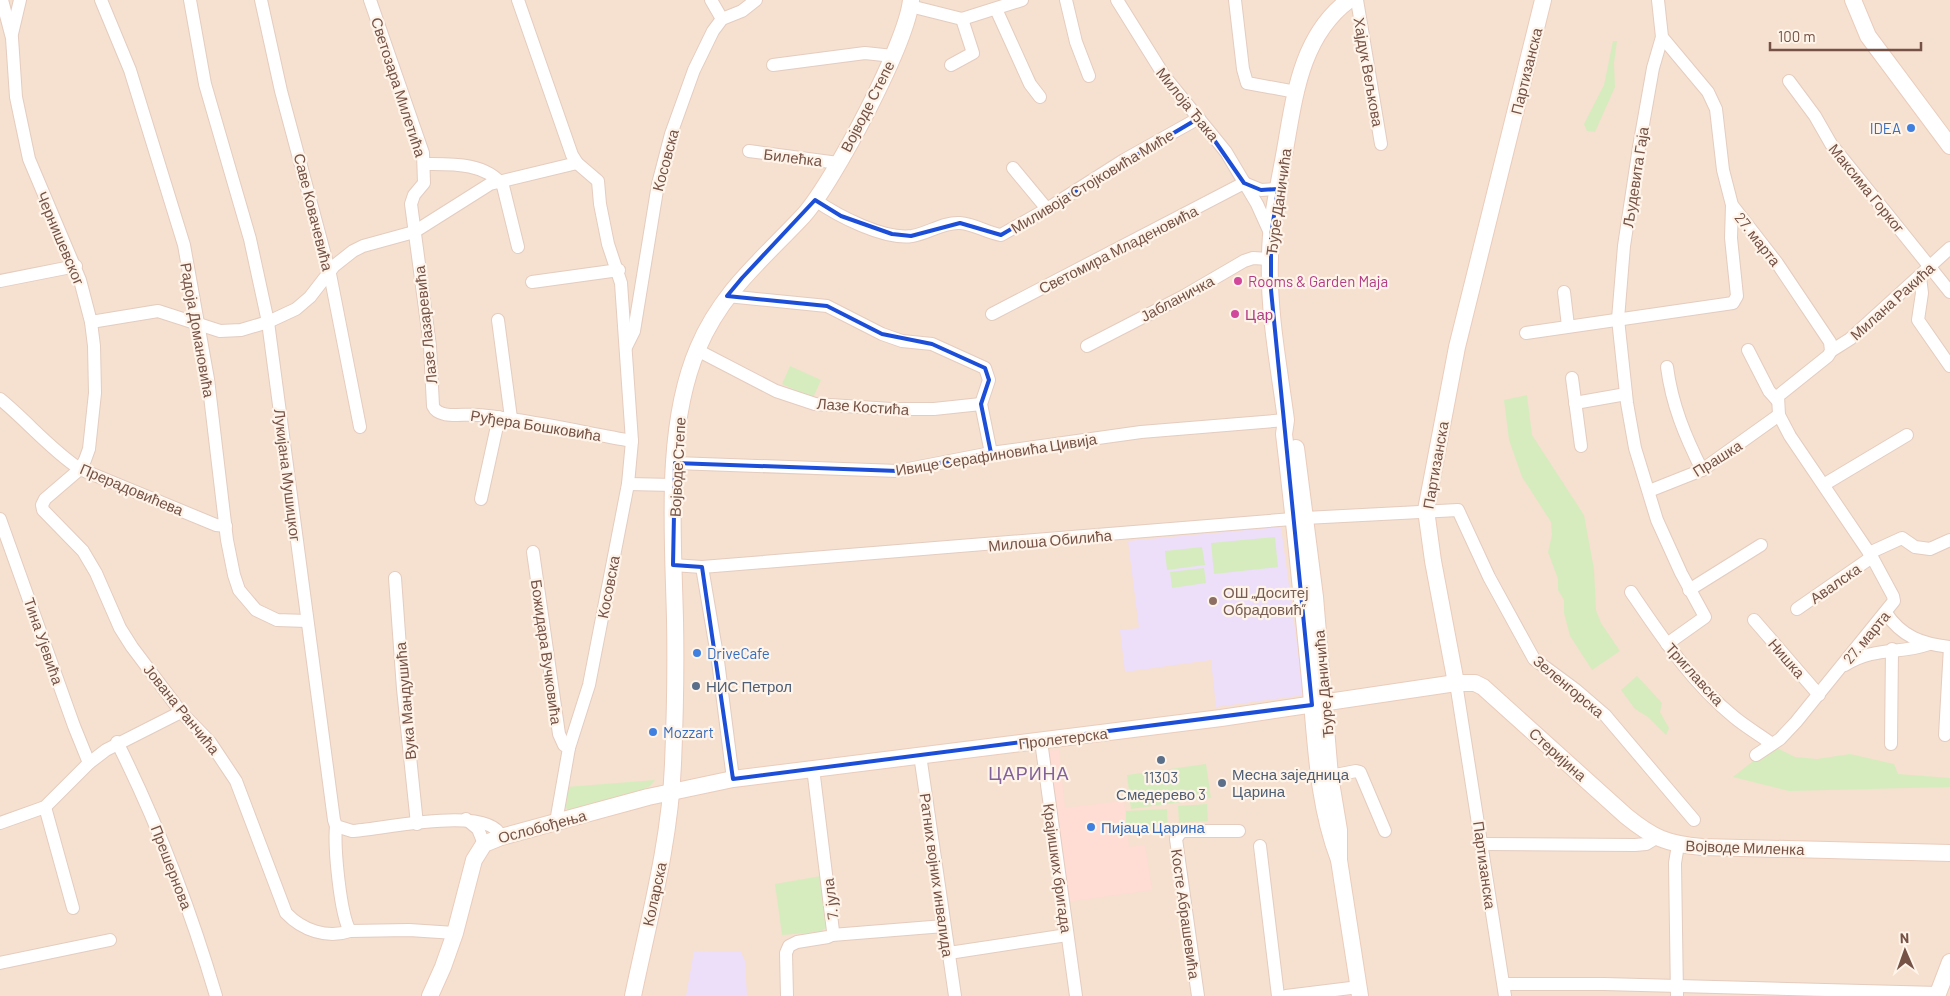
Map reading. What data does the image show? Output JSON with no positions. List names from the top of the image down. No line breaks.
{"streets":{"street":["Партизанска","Хајдук Вељкова","Светозара Милетића","Милоја Ђака","Војводе Степе","Билећка","Косовска","Људевита Гаја","Миливоја Стојковића Миће","Максима Горког","Ђуре Даничића","Саве Ковачевића","Чернишевског","27. марта","Светомира Младеновића","Јабланичка","Милана Ракића","Лазе Лазаревића","Радоја Домановића","Лазе Костића","Руђера Бошковића","Ивице Серафиновића Цивија","Прашка","Лукијана Мушицког","Прерадовићева","Милоша Обилића","Авалска","Тина Ујевића","Божидара Вучковића","Нишка","Триглавска","Зеленгорска","Вука Мандушића","Јована Ранчића","Пролетерска","Стеријина","Ослобођења","Војводе Миленка","Прешернова","Крајишких бригада","Ратних војних инвалида","Коларска","7. јула","Косте Абрашевића"]},"crossings":[["Партизанска","Милоша Обилића"],["Партизанска","Зеленгорска"],["Партизанска","Пролетерска"],["Партизанска","Стеријина"],["Светозара Милетића","Лазе Лазаревића"],["Милоја Ђака","Миливоја Стојковића Миће"],["Милоја Ђака","Ђуре Даничића"],["Милоја Ђака","Светомира Младеновића"],["Војводе Степе","Билећка"],["Војводе Степе","Миливоја Стојковића Миће"],["Војводе Степе","Лазе Костића"],["Војводе Степе","Ивице Серафиновића Цивија"],["Војводе Степе","Милоша Обилића"],["Војводе Степе","Пролетерска"],["Војводе Степе","Ослобођења"],["Војводе Степе","Коларска"],["Косовска","Руђера Бошковића"],["Косовска","Божидара Вучковића"],["Косовска","Ослобођења"],["Људевита Гаја","27. марта"],["Људевита Гаја","Прашка"],["Људевита Гаја","Триглавска"],["Максима Горког","Милана Ракића"],["Ђуре Даничића","Јабланичка"],["Ђуре Даничића","Ивице Серафиновића Цивија"],["Ђуре Даничића","Милоша Обилића"],["Ђуре Даничића","Пролетерска"],["Чернишевског","Прерадовићева"],["Чернишевског","Јована Ранчића"],["27. марта","Милана Ракића"],["27. марта","Прашка"],["27. марта","Авалска"],["27. марта","Нишка"],["27. марта","Триглавска"],["Лазе Лазаревића","Руђера Бошковића"],["Радоја Домановића","Лукијана Мушицког"],["Радоја Домановића","Прерадовићева"],["Лукијана Мушицког","Јована Ранчића"],["Прерадовићева","Јована Ранчића"],["Милоша Обилића","Зеленгорска"],["Јована Ранчића","Ослобођења"],["Пролетерска","Стеријина"],["Пролетерска","Ослобођења"],["Пролетерска","Крајишких бригада"],["Пролетерска","Ратних војних инвалида"],["Пролетерска","Коларска"],["Пролетерска","7. јула"],["Стеријина","Војводе Миленка"],["Ослобођења","Коларска"]],"districts":["ЦАРИНА"],"places":["IDEA","Rooms & Garden Maja","Цар","ОШ „Доситеј Обрадовић”","DriveCafe","НИС Петрол","Mozzart","11303 Смедерево 3","Месна заједница Царина","Пијаца Царина"],"scale_bar":"100 m","north":"top"}
